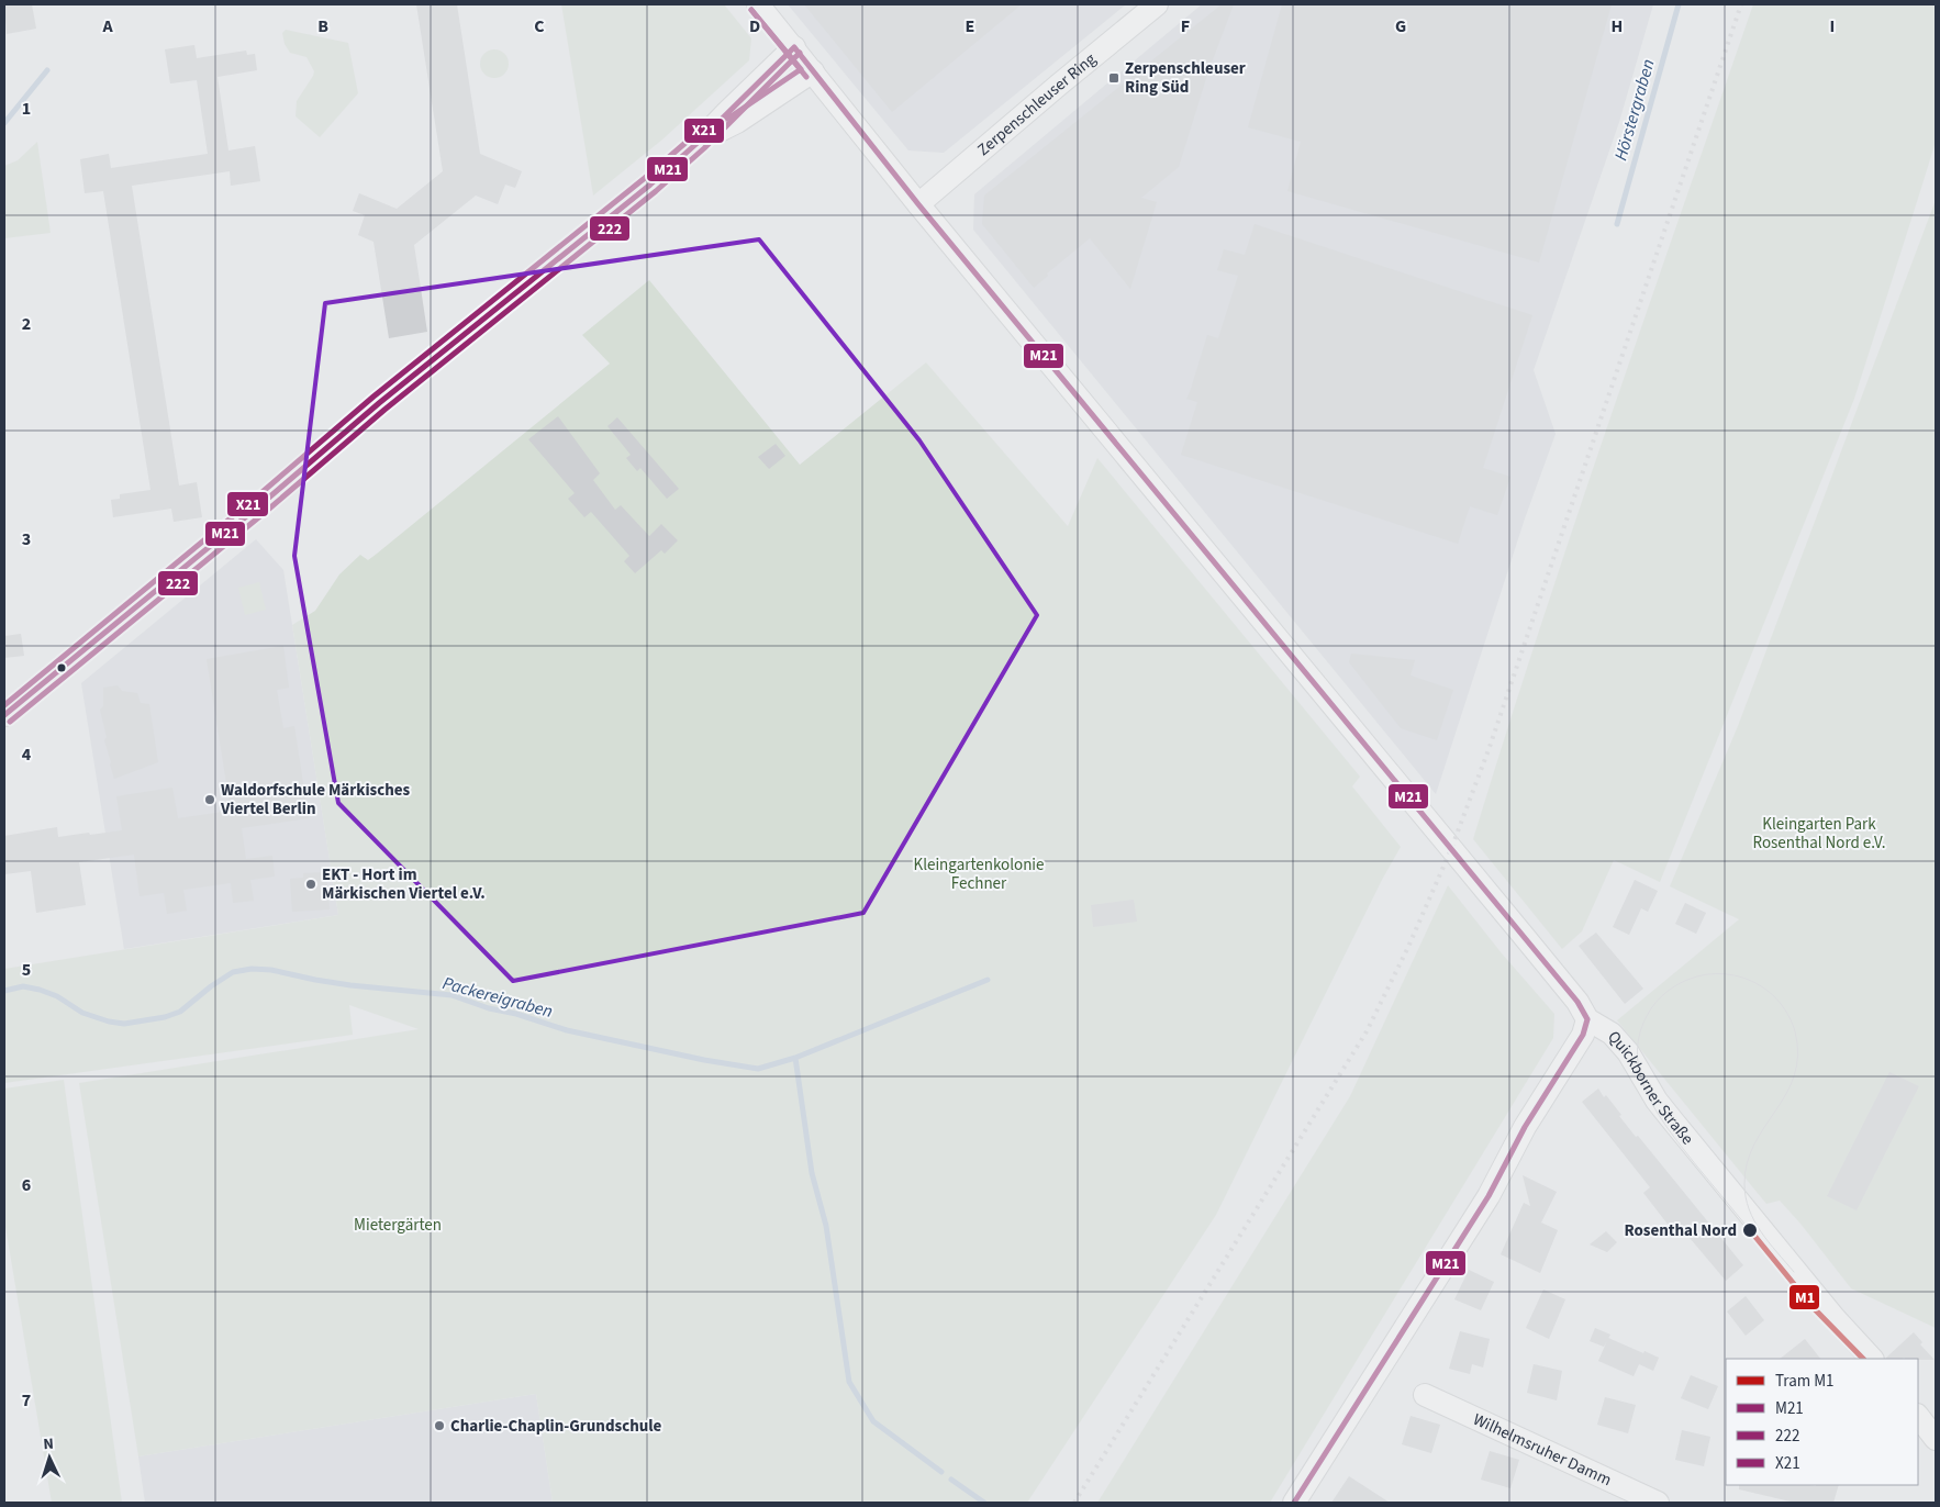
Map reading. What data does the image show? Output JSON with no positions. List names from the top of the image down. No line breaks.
{"streets":{"street":["Zerpenschleuser Ring","Quickborner Straße","Wilhelmsruher Damm"]},"crossings":[["Zerpenschleuser Ring","Quickborner Straße"]],"water":["Hörstergraben","Packereigraben"],"parks":["Kleingarten Park Rosenthal Nord e.V.","Kleingartenkolonie Fechner","Mietergärten"],"places":{"transit":["Zerpenschleuser Ring Süd"],"other":["Waldorfschule Märkisches Viertel Berlin","EKT - Hort im Märkischen Viertel e.V.","Rosenthal Nord","Charlie-Chaplin-Grundschule"]},"lines":["transit line 222","transit line X21","transit line M21","tram line M1"],"legend":["Tram M1","M21","222","X21"],"north":"top","grid":{"columns":["A","B","C","D","E","F","G","H","I"],"rows":["1","2","3","4","5","6","7"]}}
